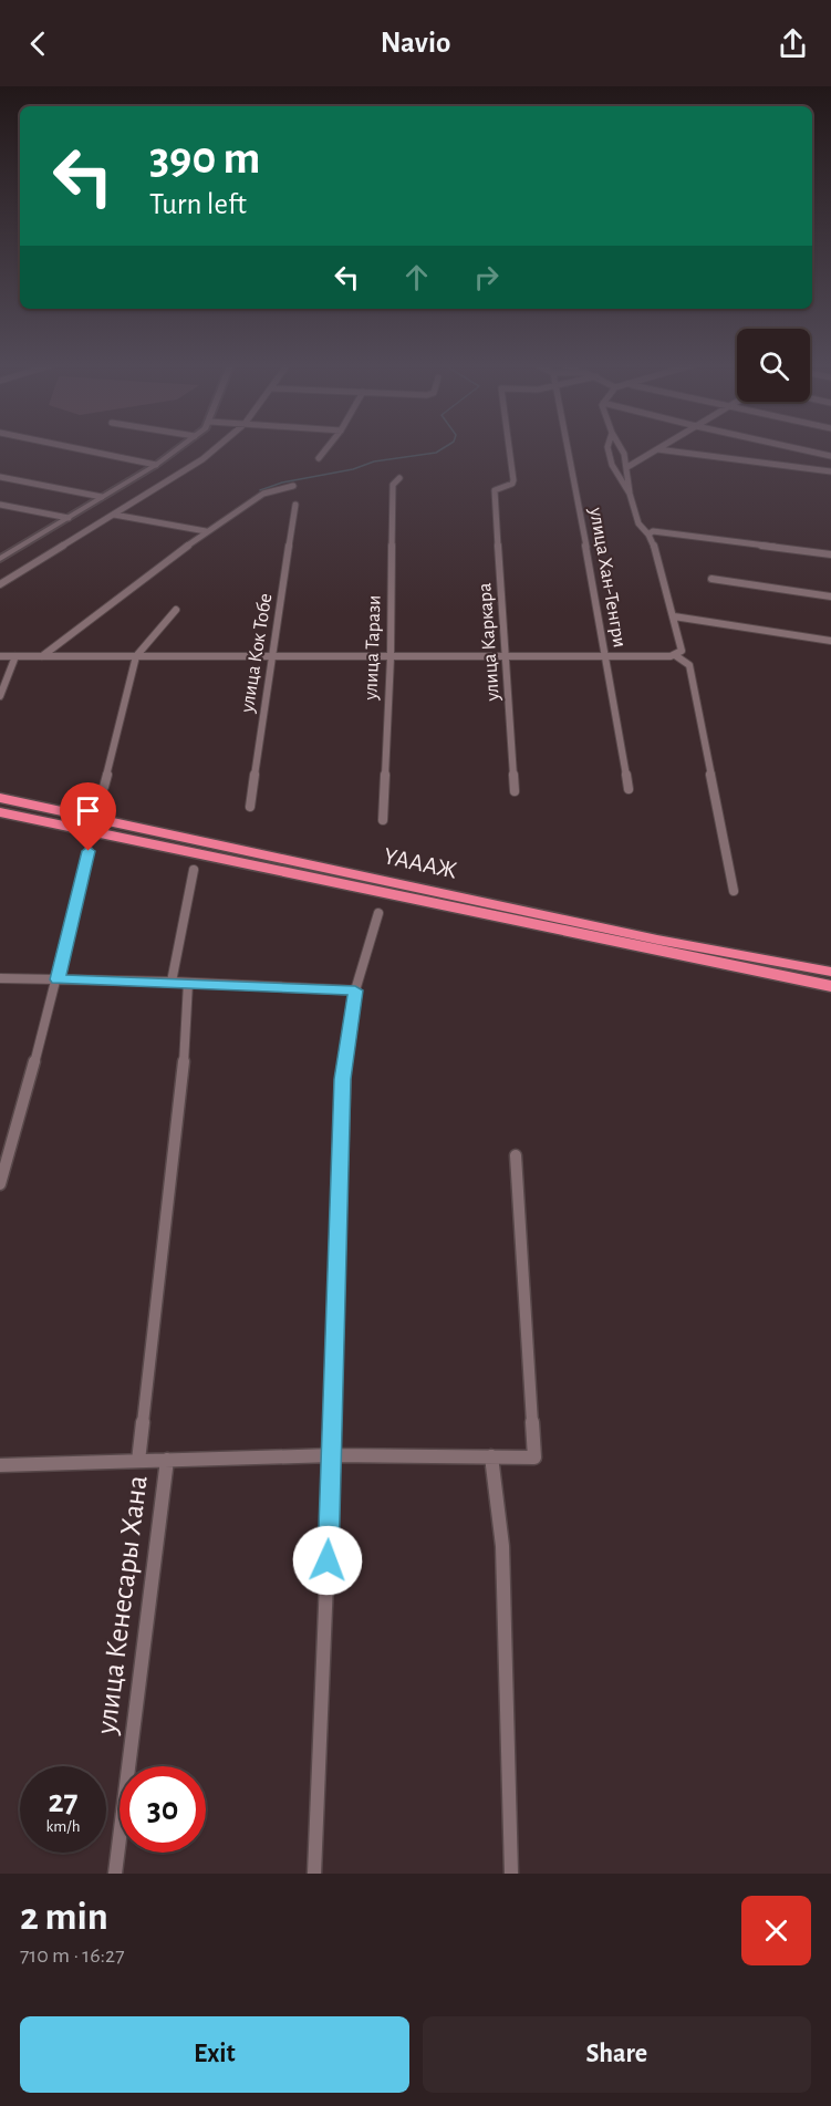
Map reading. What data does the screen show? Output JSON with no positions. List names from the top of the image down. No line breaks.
{"streets":{"highway":["ҮАААЖ"],"street":["улица Хан-Тенгри","улица Каркара","улица Тарази","улица Кок Тобе","улица Кенесары Хана"]},"page":{"header":"Navio","turn":["390 m","Turn left"],"speed":"27 km/h","limit":"30","heading":["2 min","710 m · 16:27"],"buttons":["Exit","Share"]}}
